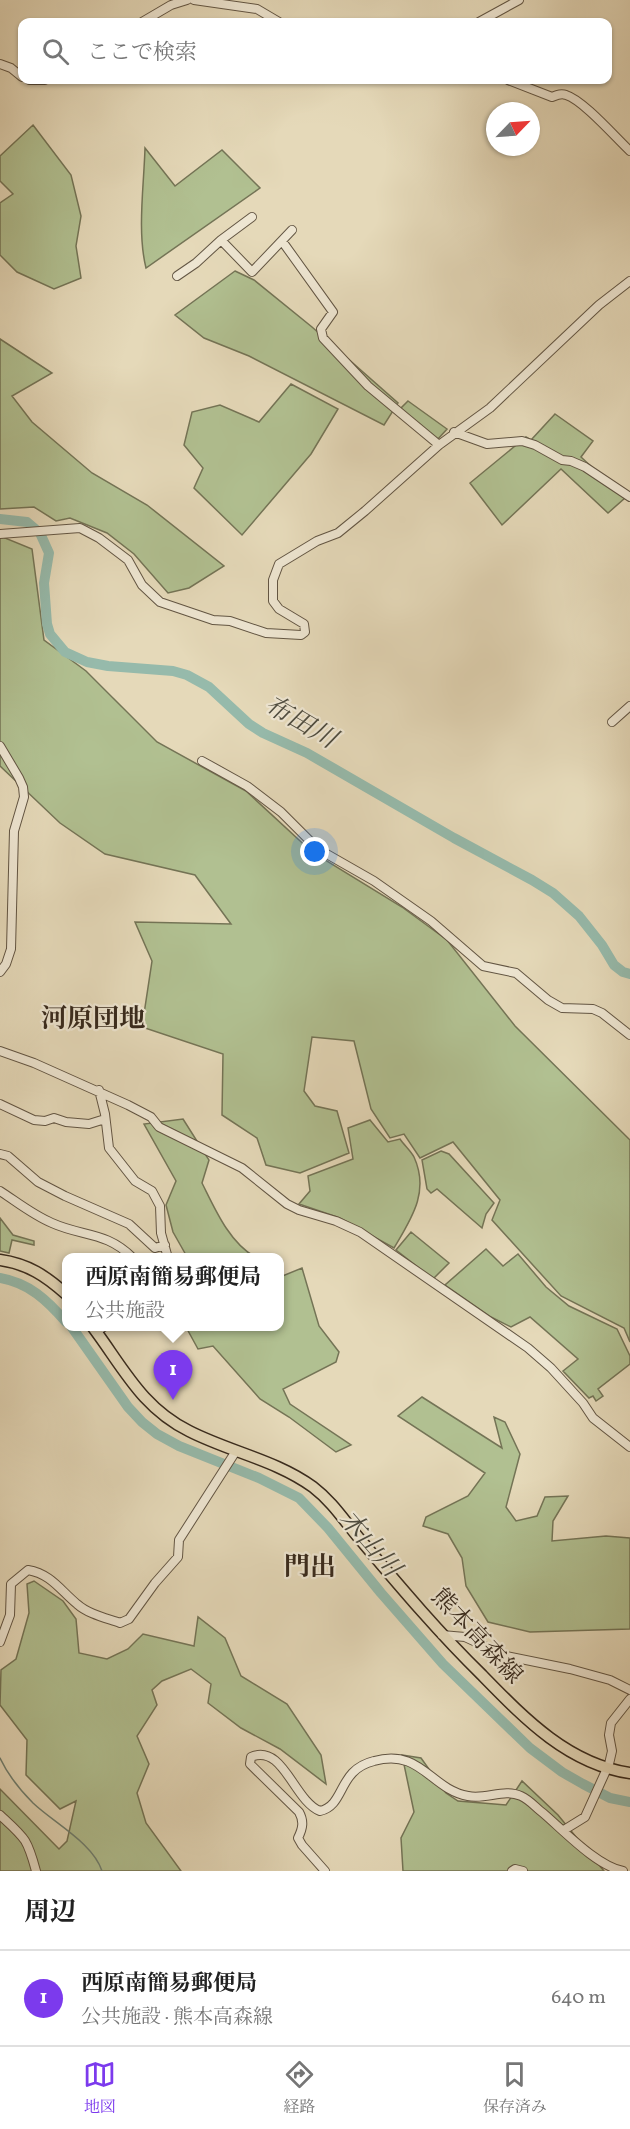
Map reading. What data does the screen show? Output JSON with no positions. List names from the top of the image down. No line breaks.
{"streets":{"main road":["熊本高森線"]},"districts":["河原団地","門出"],"water":["布田川","木山川"],"north":"top right","page":{"search":"ここで検索","popup":["西原南簡易郵便局","公共施設"],"pins":"1","heading":"周辺","list":[{"mark":"1","name":"西原南簡易郵便局","note":"公共施設 · 熊本高森線","value":"640 m"}],"nav":["地図","経路","保存済み"]}}
